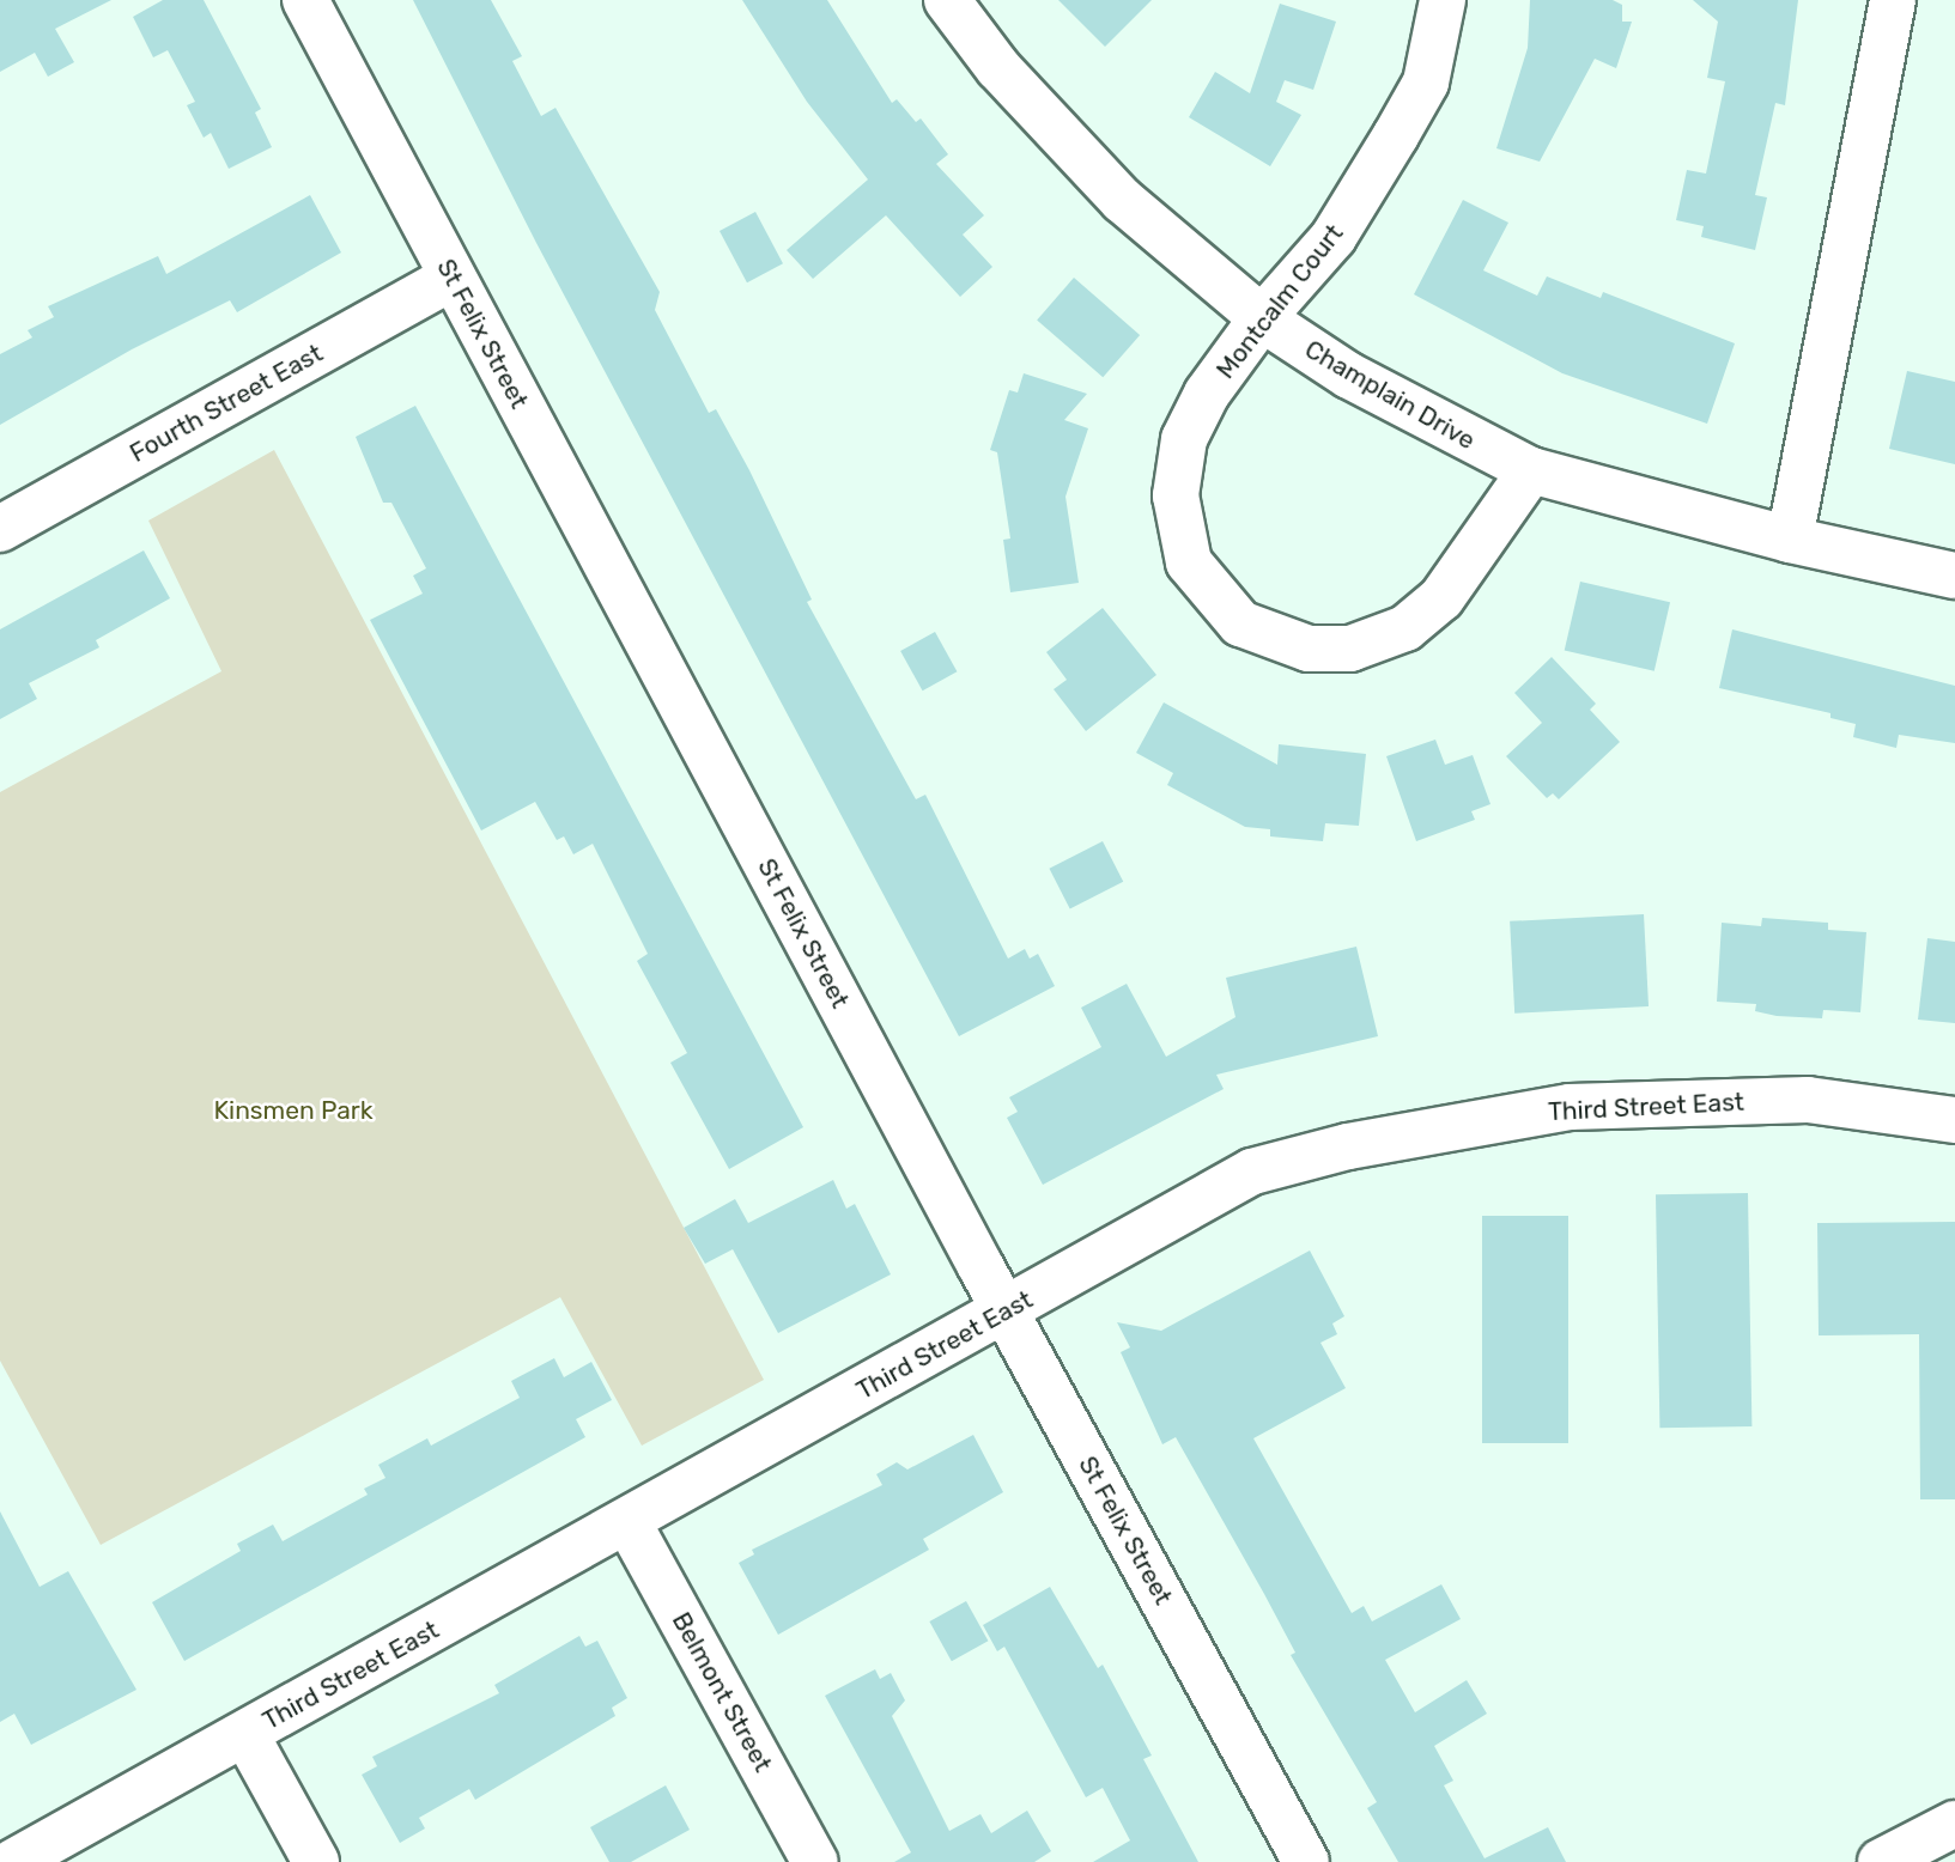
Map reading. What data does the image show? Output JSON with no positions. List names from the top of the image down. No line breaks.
{"streets":{"street":["Montcalm Court","St Felix Street","Champlain Drive","Fourth Street East","Third Street East","Belmont Street"]},"crossings":[["Montcalm Court","Champlain Drive"],["St Felix Street","Fourth Street East"],["St Felix Street","Third Street East"],["Third Street East","Belmont Street"]],"parks":["Kinsmen Park"]}
